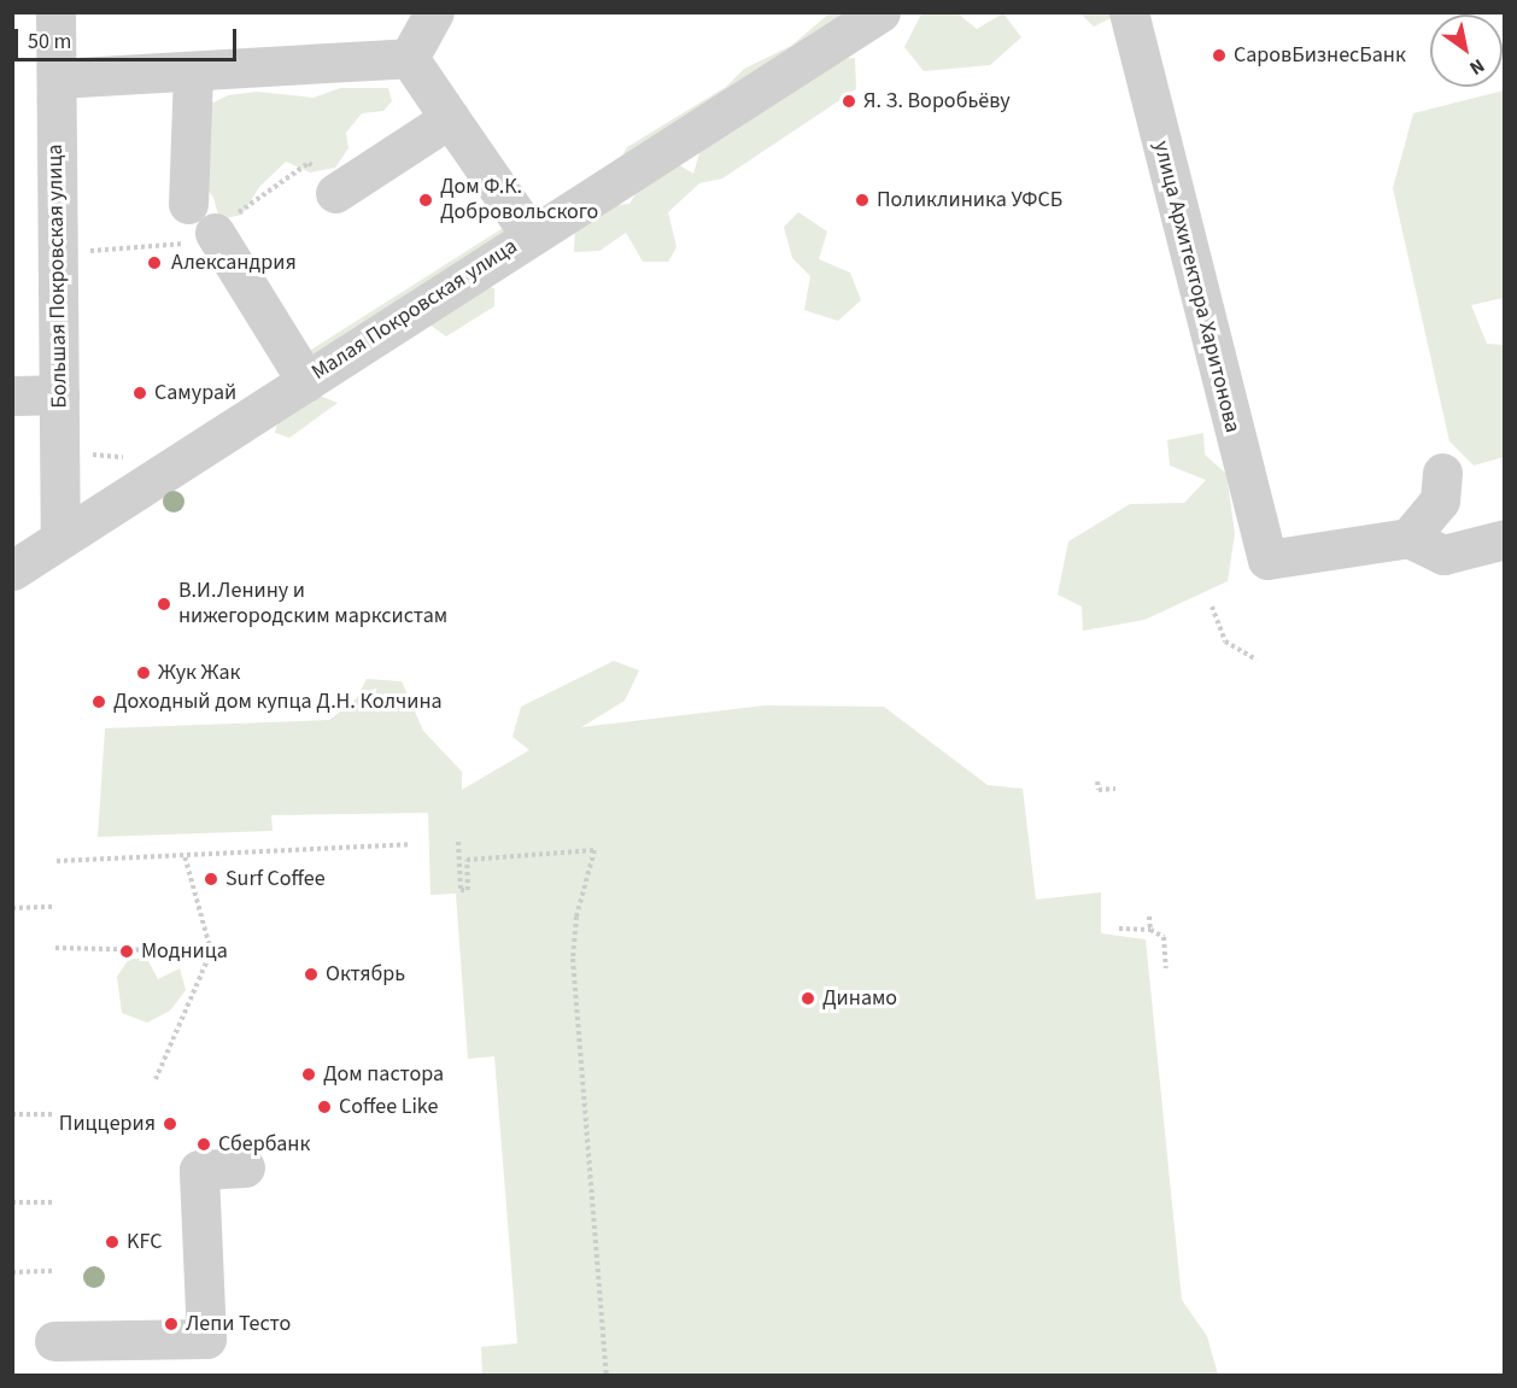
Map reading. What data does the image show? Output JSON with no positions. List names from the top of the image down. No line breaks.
{"streets":{"street":["Большая Покровская улица","улица Архитектора Харитонова","Малая Покровская улица"]},"crossings":[["Большая Покровская улица","Малая Покровская улица"]],"places":["СаровБизнесБанк","Я. З. Воробьёву","Дом Ф.К. Добровольского","Поликлиника УФСБ","Александрия","Самурай","В.И.Ленину и нижегородским марксистам","Жук Жак","Доходный дом купца Д.Н. Колчина","Surf Coffee","Модница","Октябрь","Динамо","Дом пастора","Coffee Like","Пиццерия","Сбербанк","KFC","Лепи Тесто"],"scale_bar":"50 m","north":"bottom right"}
